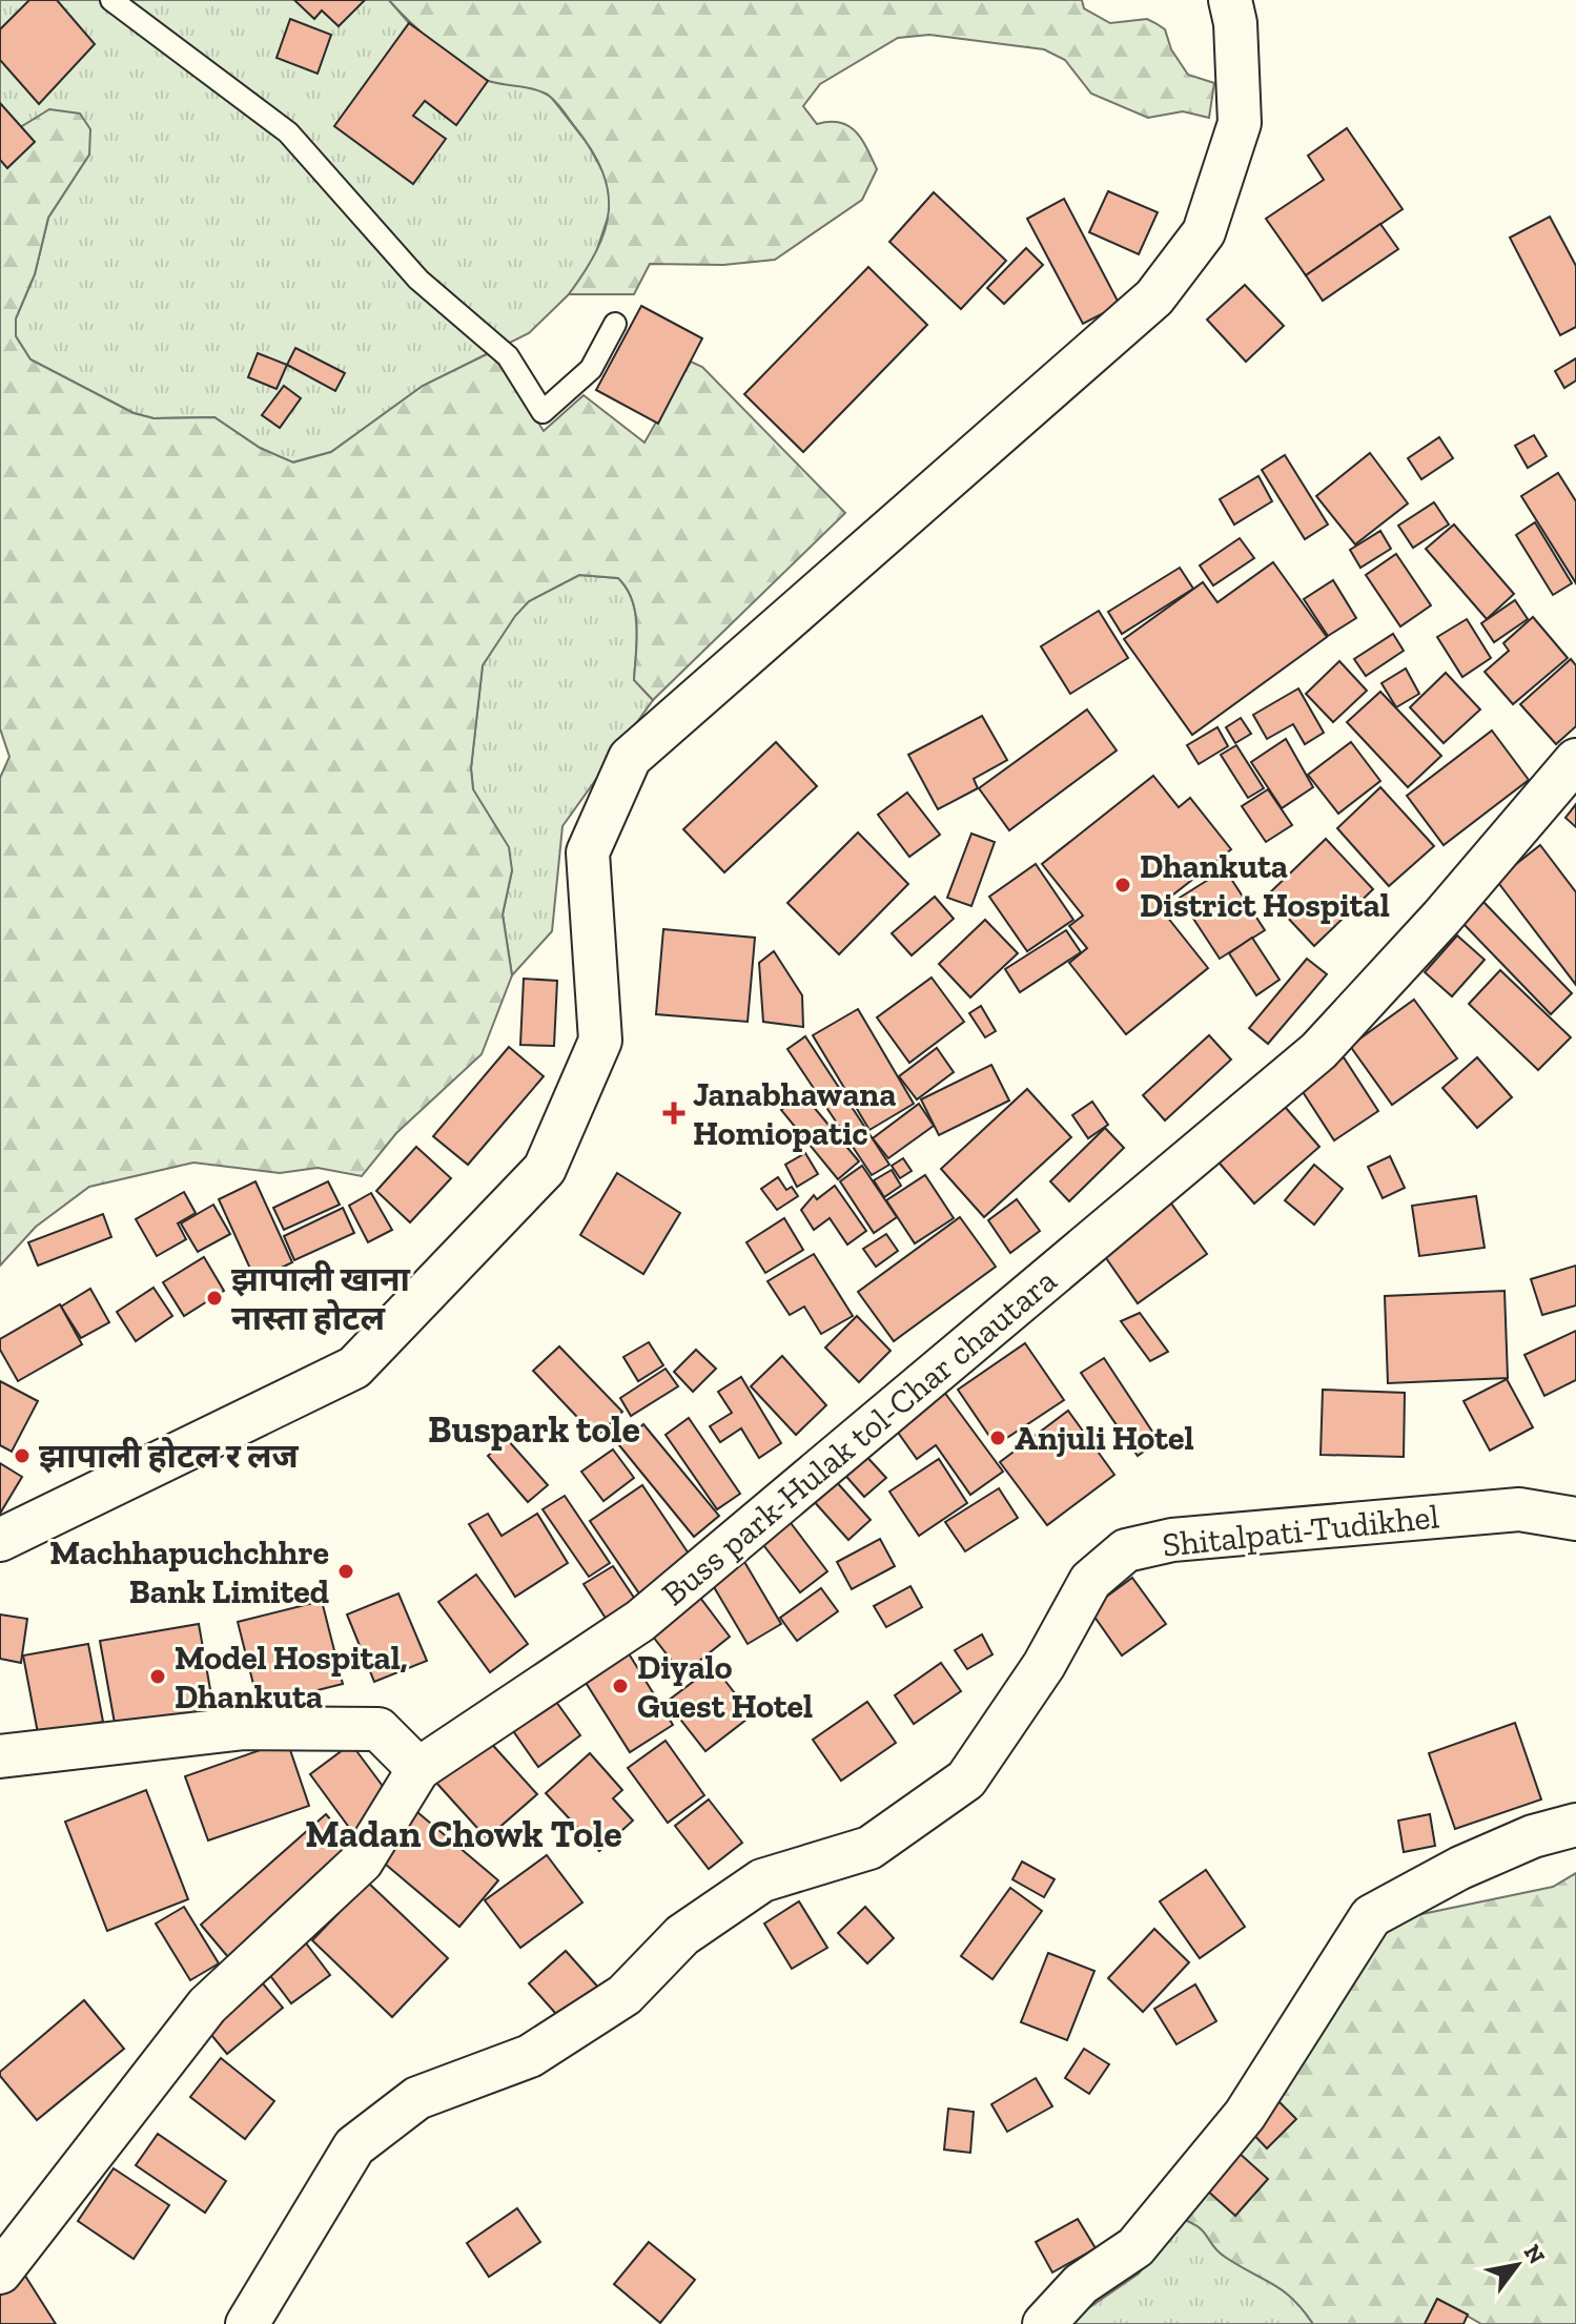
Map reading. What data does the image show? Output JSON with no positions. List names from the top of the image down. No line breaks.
{"streets":{"street":["Buss park-Hulak tol-Char chautara","Shitalpati-Tudikhel"]},"districts":["Buspark tole","Madan Chowk Tole"],"places":{"other":["Dhankuta District Hospital","झापाली खाना नास्ता होटल","Anjuli Hotel","झापाली होटल र लज","Machhapuchchhre Bank Limited","Model Hospital, Dhankuta","Diyalo Guest Hotel"],"health":["Janabhawana Homiopatic"]},"north":"top right"}
